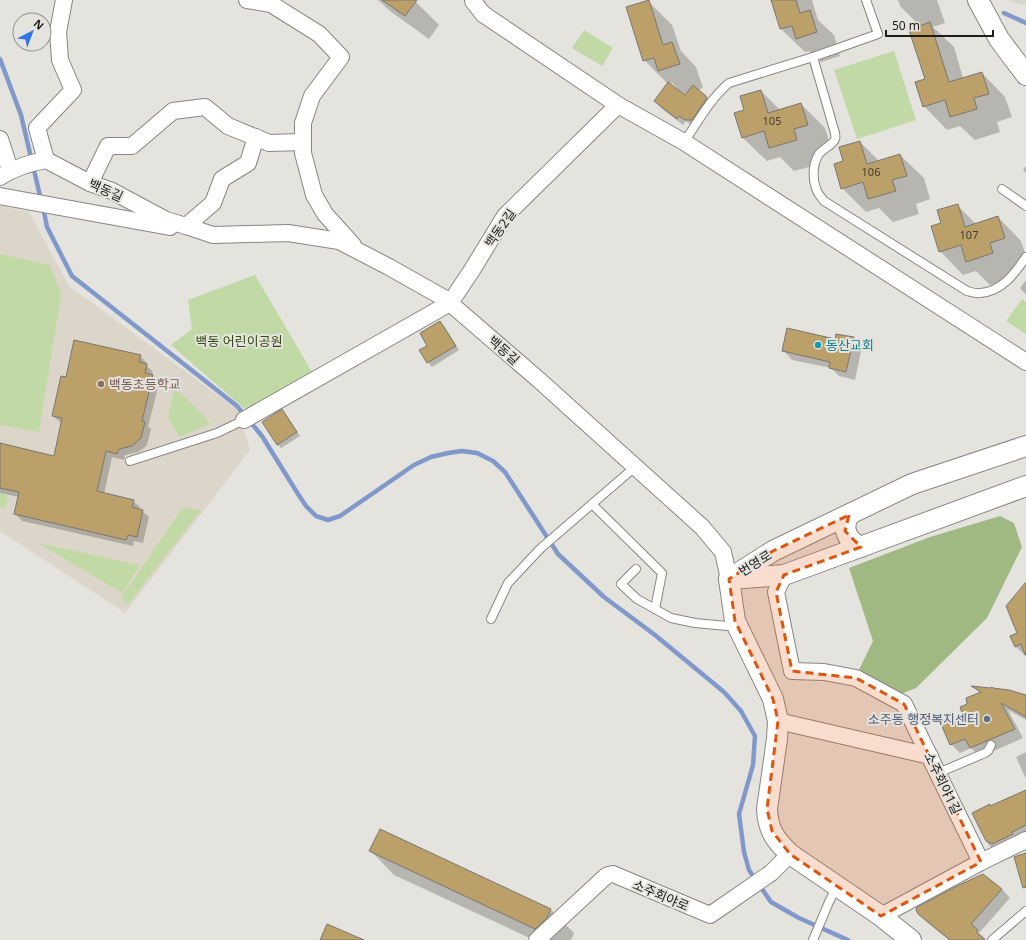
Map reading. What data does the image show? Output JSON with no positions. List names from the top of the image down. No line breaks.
{"streets":{"street":["백동길","백동2길","번영로","소주회야1길","소주회야로"]},"crossings":[["백동길","백동2길"],["백동길","번영로"],["번영로","소주회야1길"]],"parks":["백동 어린이공원"],"places":["동산교회","백동초등학교","소주동 행정복지센터"],"house_numbers":["105","106","107"],"scale_bar":"50 m","north":"top right"}
